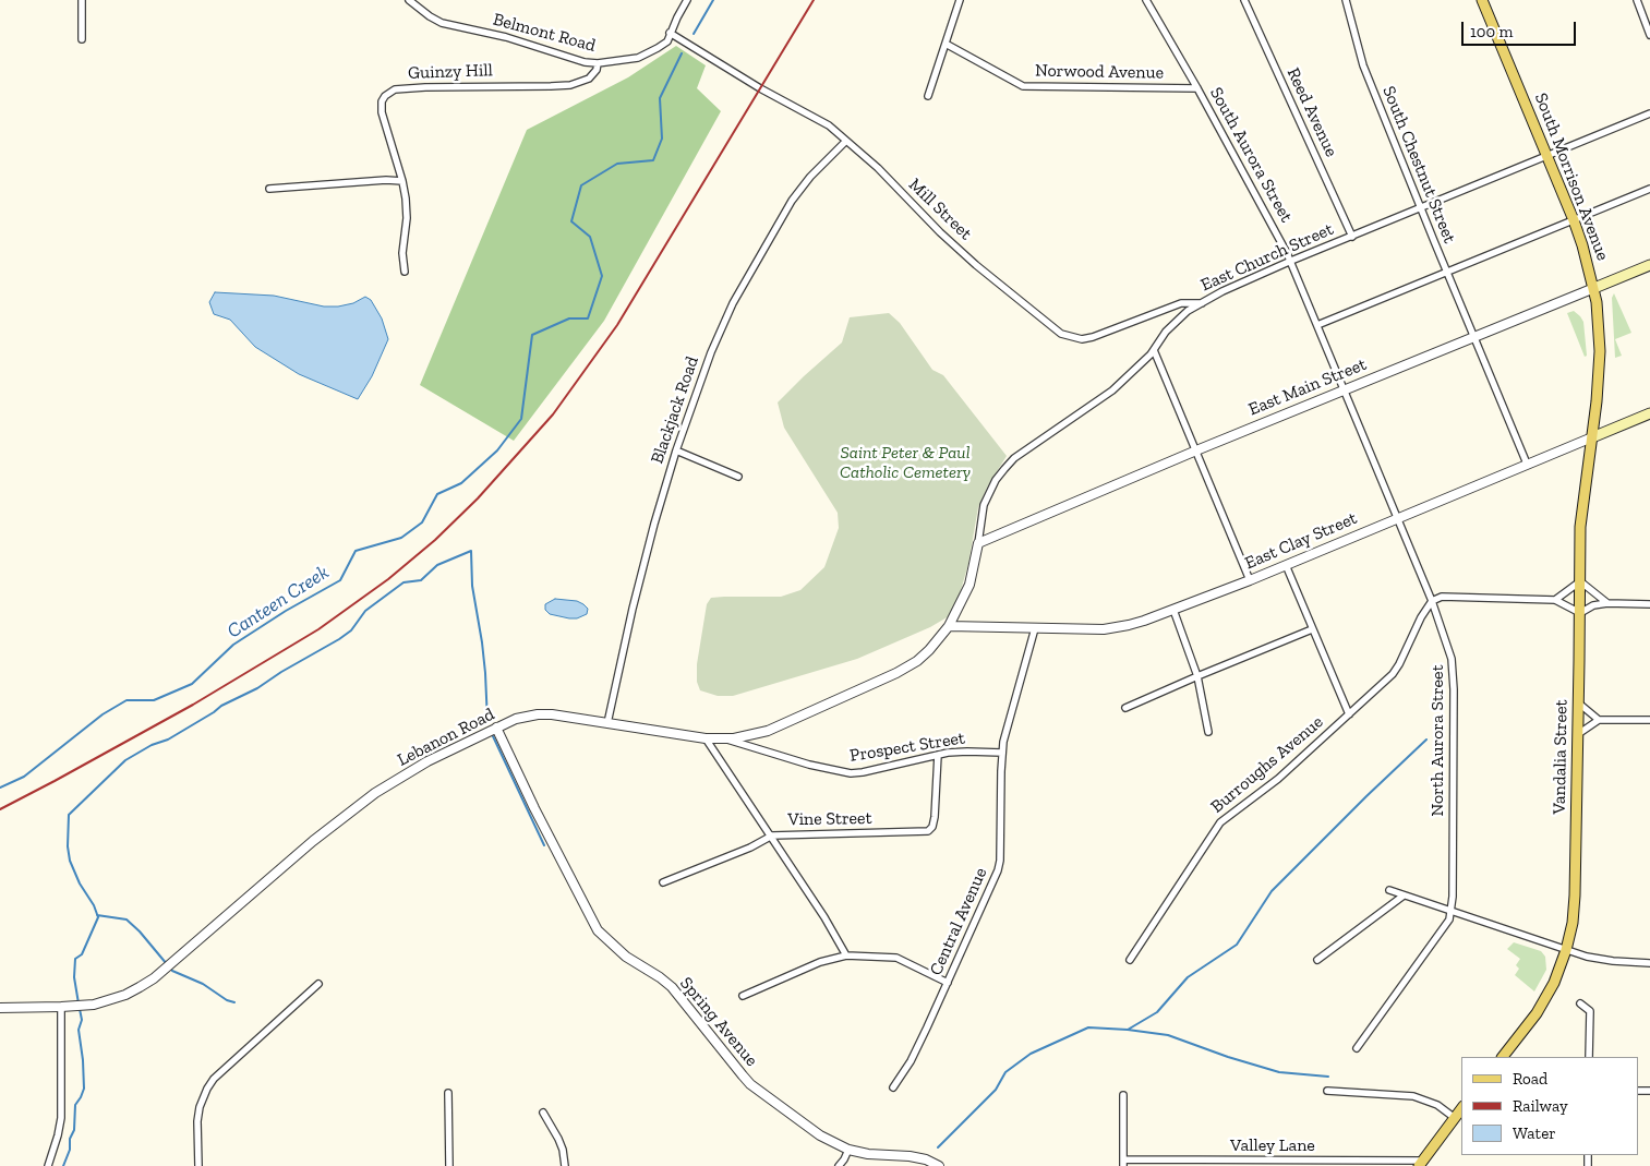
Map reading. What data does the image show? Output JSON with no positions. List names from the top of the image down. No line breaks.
{"streets":{"main road":["South Morrison Avenue","East Main Street","East Clay Street","Vandalia Street"],"street":["Belmont Road","Guinzy Hill","Norwood Avenue","Reed Avenue","South Aurora Street","South Chestnut Street","Mill Street","East Church Street","Blackjack Road","Lebanon Road","North Aurora Street","Prospect Street","Burroughs Avenue","Vine Street","Central Avenue","Spring Avenue","Valley Lane"]},"crossings":[["Belmont Road","Guinzy Hill"],["Belmont Road","Mill Street"],["Norwood Avenue","South Aurora Street"],["Reed Avenue","East Church Street"],["South Aurora Street","East Church Street"],["South Aurora Street","East Main Street"],["South Aurora Street","North Aurora Street"],["South Chestnut Street","East Church Street"],["South Chestnut Street","East Main Street"],["South Chestnut Street","East Clay Street"],["South Morrison Avenue","East Church Street"],["South Morrison Avenue","East Main Street"],["South Morrison Avenue","East Clay Street"],["South Morrison Avenue","Vandalia Street"],["Mill Street","East Church Street"],["Mill Street","Blackjack Road"],["East Church Street","East Main Street"],["East Church Street","East Clay Street"],["East Church Street","Lebanon Road"],["East Main Street","North Aurora Street"],["Blackjack Road","Lebanon Road"],["East Clay Street","Lebanon Road"],["East Clay Street","North Aurora Street"],["East Clay Street","Vandalia Street"],["East Clay Street","Central Avenue"],["Lebanon Road","Prospect Street"],["Lebanon Road","Spring Avenue"],["North Aurora Street","Burroughs Avenue"],["Prospect Street","Vine Street"],["Prospect Street","Central Avenue"]],"water":["Canteen Creek"],"parks":["Saint Peter & Paul Catholic Cemetery"],"legend":["Road","Railway","Water"],"scale_bar":"100 m"}
